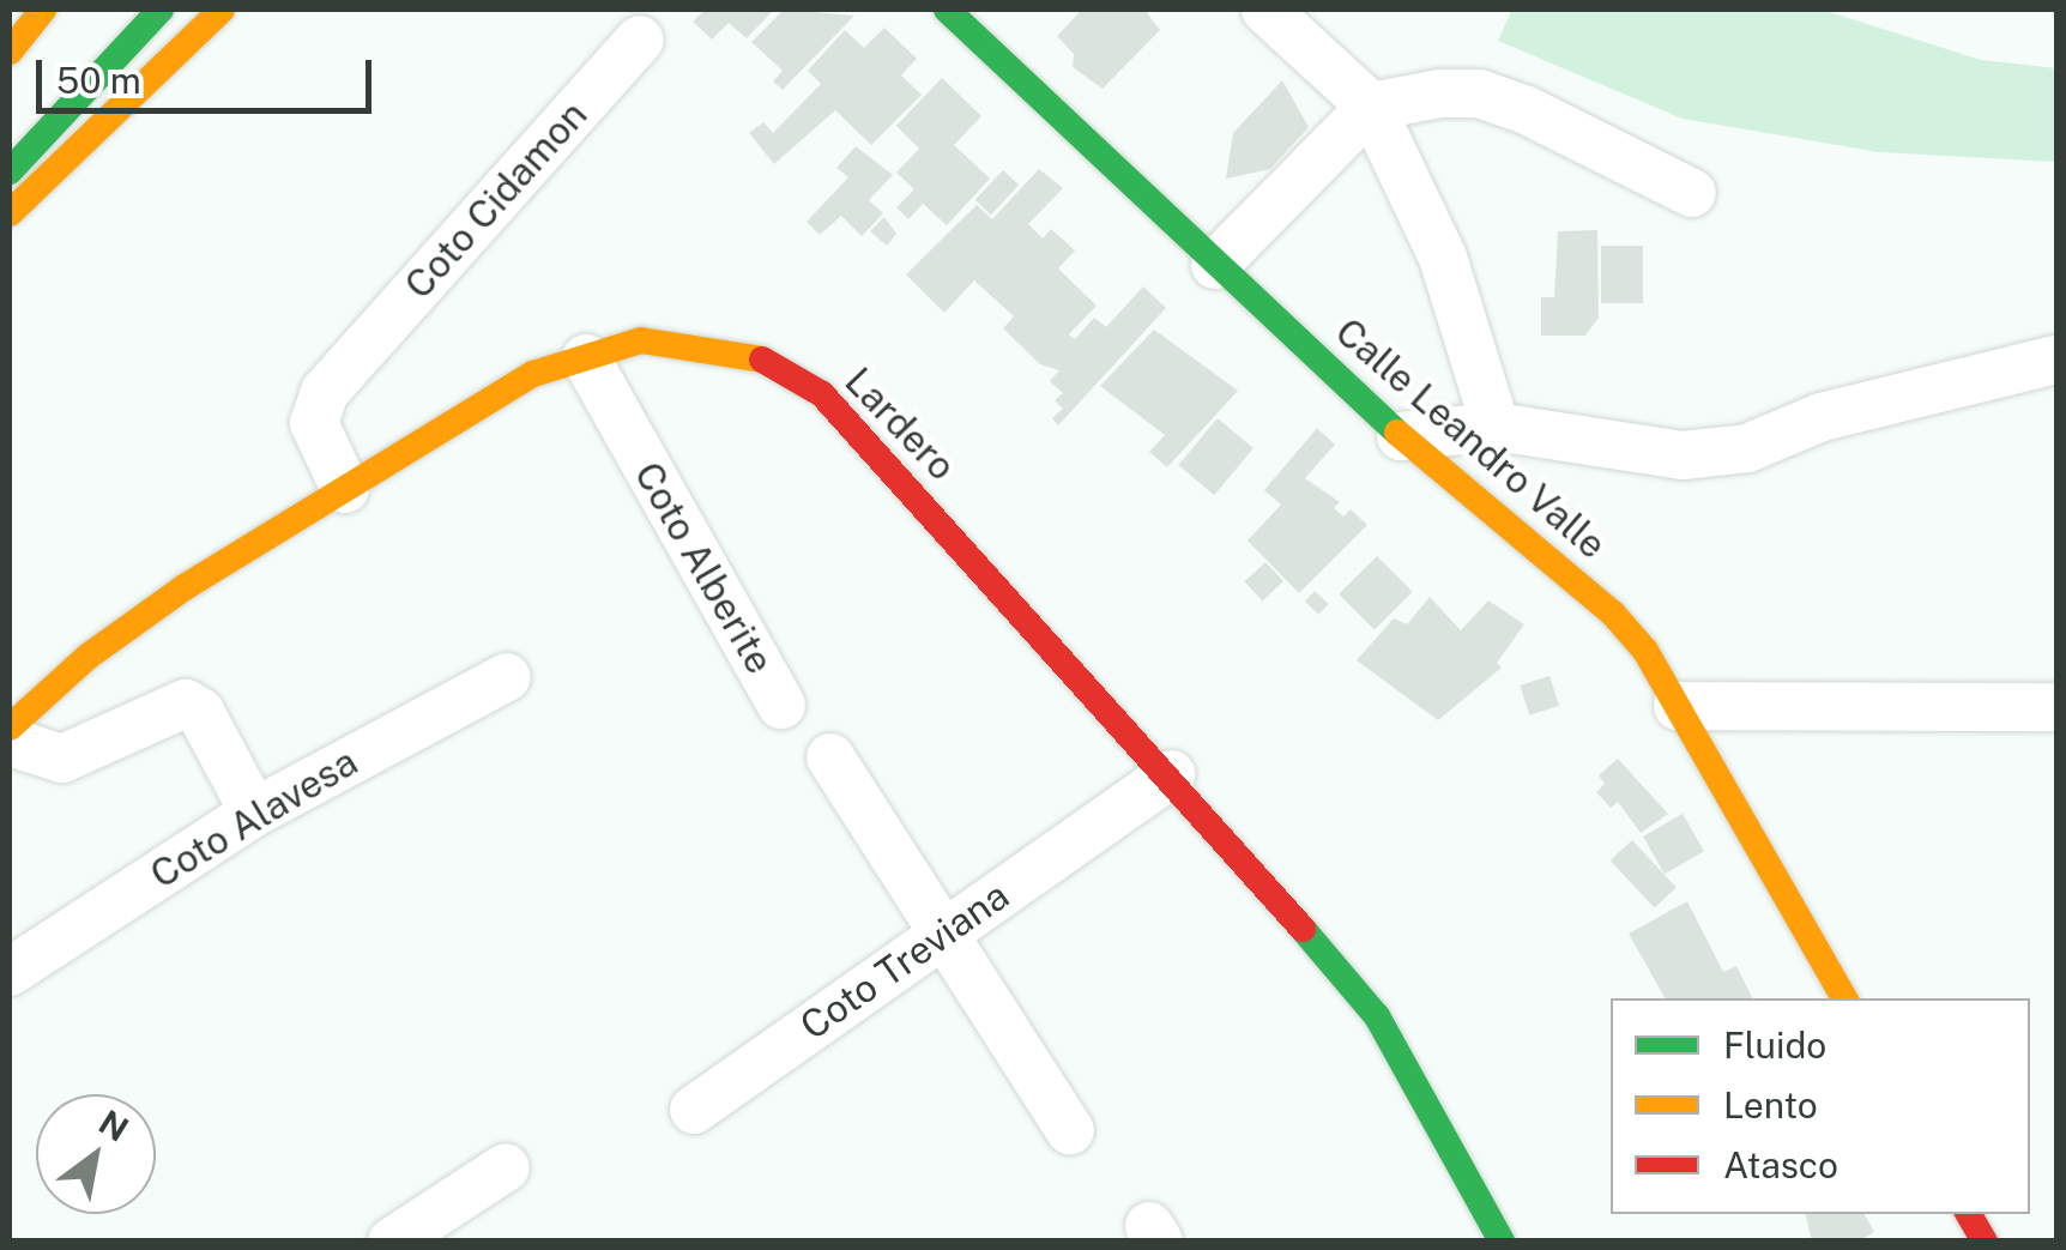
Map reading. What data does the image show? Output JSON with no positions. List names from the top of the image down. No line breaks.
{"streets":{"main road":["Lardero","Calle Leandro Valle"],"street":["Coto Cidamon","Coto Alberite","Coto Alavesa","Coto Treviana"]},"crossings":[["Coto Cidamon","Lardero"],["Lardero","Coto Alberite"],["Lardero","Coto Treviana"]],"legend":["Fluido","Lento","Atasco"],"scale_bar":"50 m","north":"top right"}
